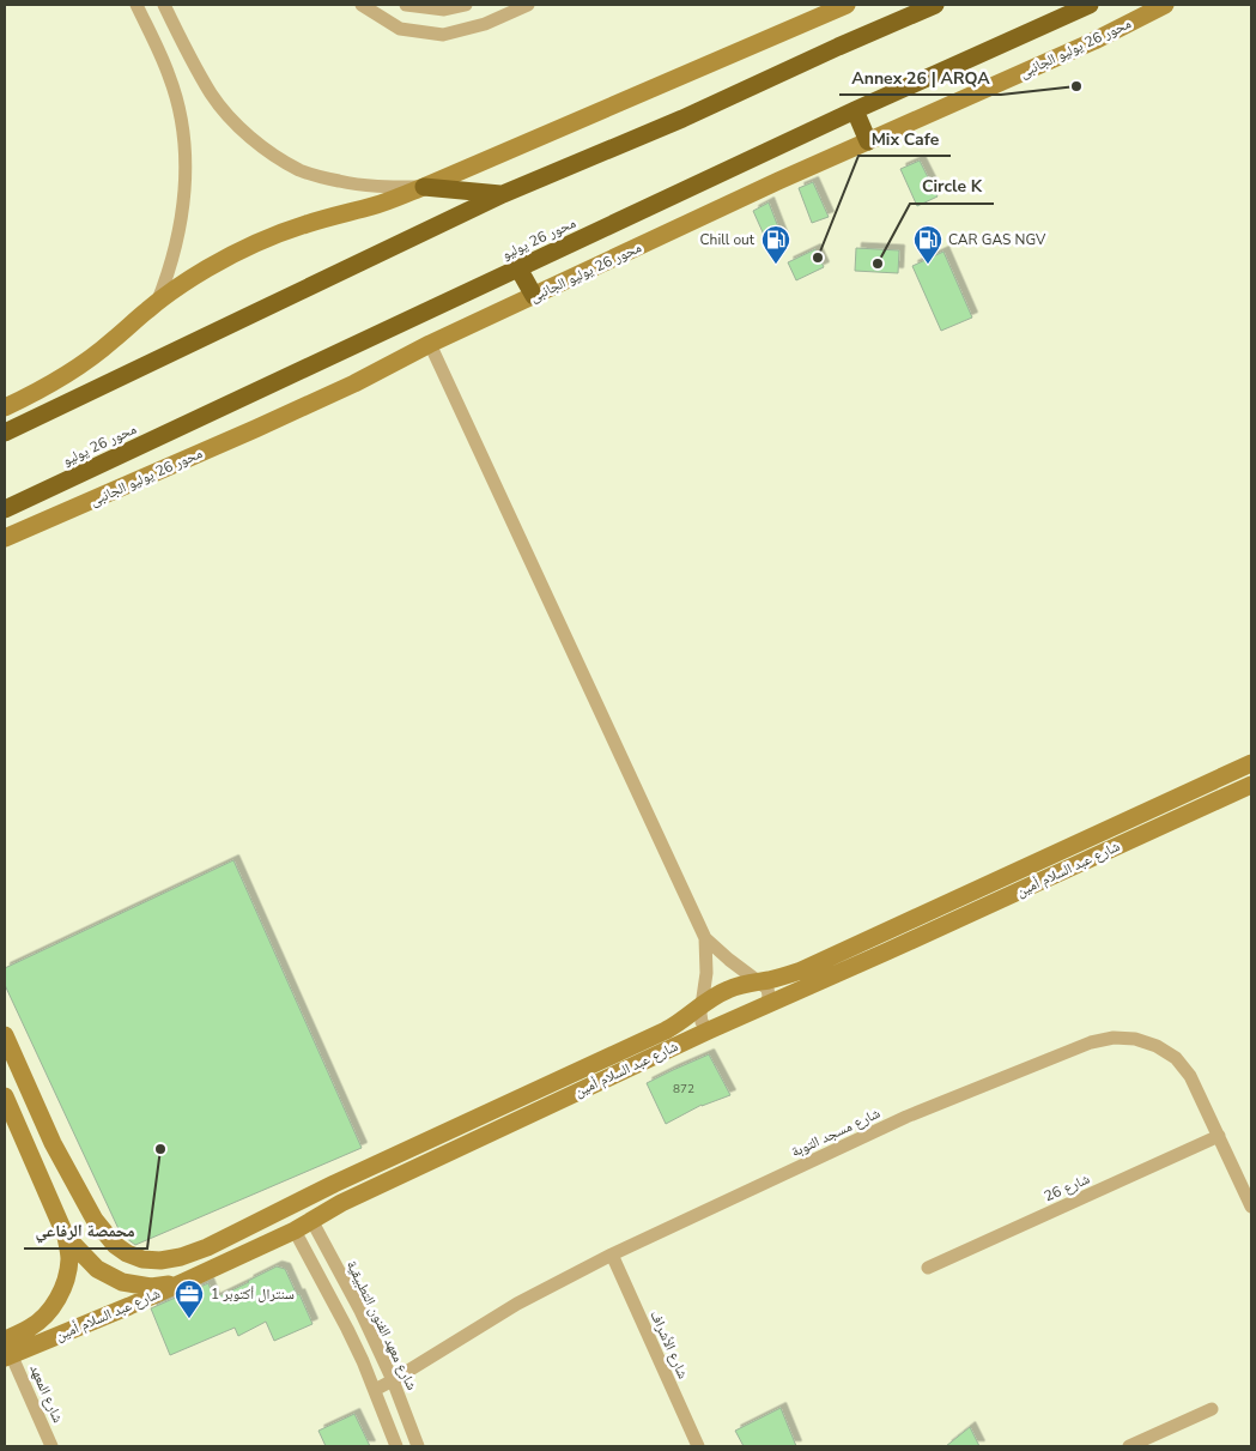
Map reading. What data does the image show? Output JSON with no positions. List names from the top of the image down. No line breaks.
{"streets":{"highway":["محور 26 يوليو"],"street":["محور 26 يوليو الجانبى","شارع عبد السلام أمين","شارع مسجد التوبة","شارع 26","شارع معهد الفنون التطبيقية","شارع الأشراف","شارع المعهد"]},"crossings":[["شارع عبد السلام أمين","شارع معهد الفنون التطبيقية"],["شارع عبد السلام أمين","شارع المعهد"],["شارع مسجد التوبة","شارع 26"],["شارع مسجد التوبة","شارع معهد الفنون التطبيقية"],["شارع مسجد التوبة","شارع الأشراف"]],"places":{"other":["Annex 26 | ARQA","Mix Cafe","Circle K","محمصة الرفاعي"],"fuel station":["Chill out","CAR GAS NGV"],"office":["سنترال أكتوبر 1"]},"house_numbers":["872"]}
